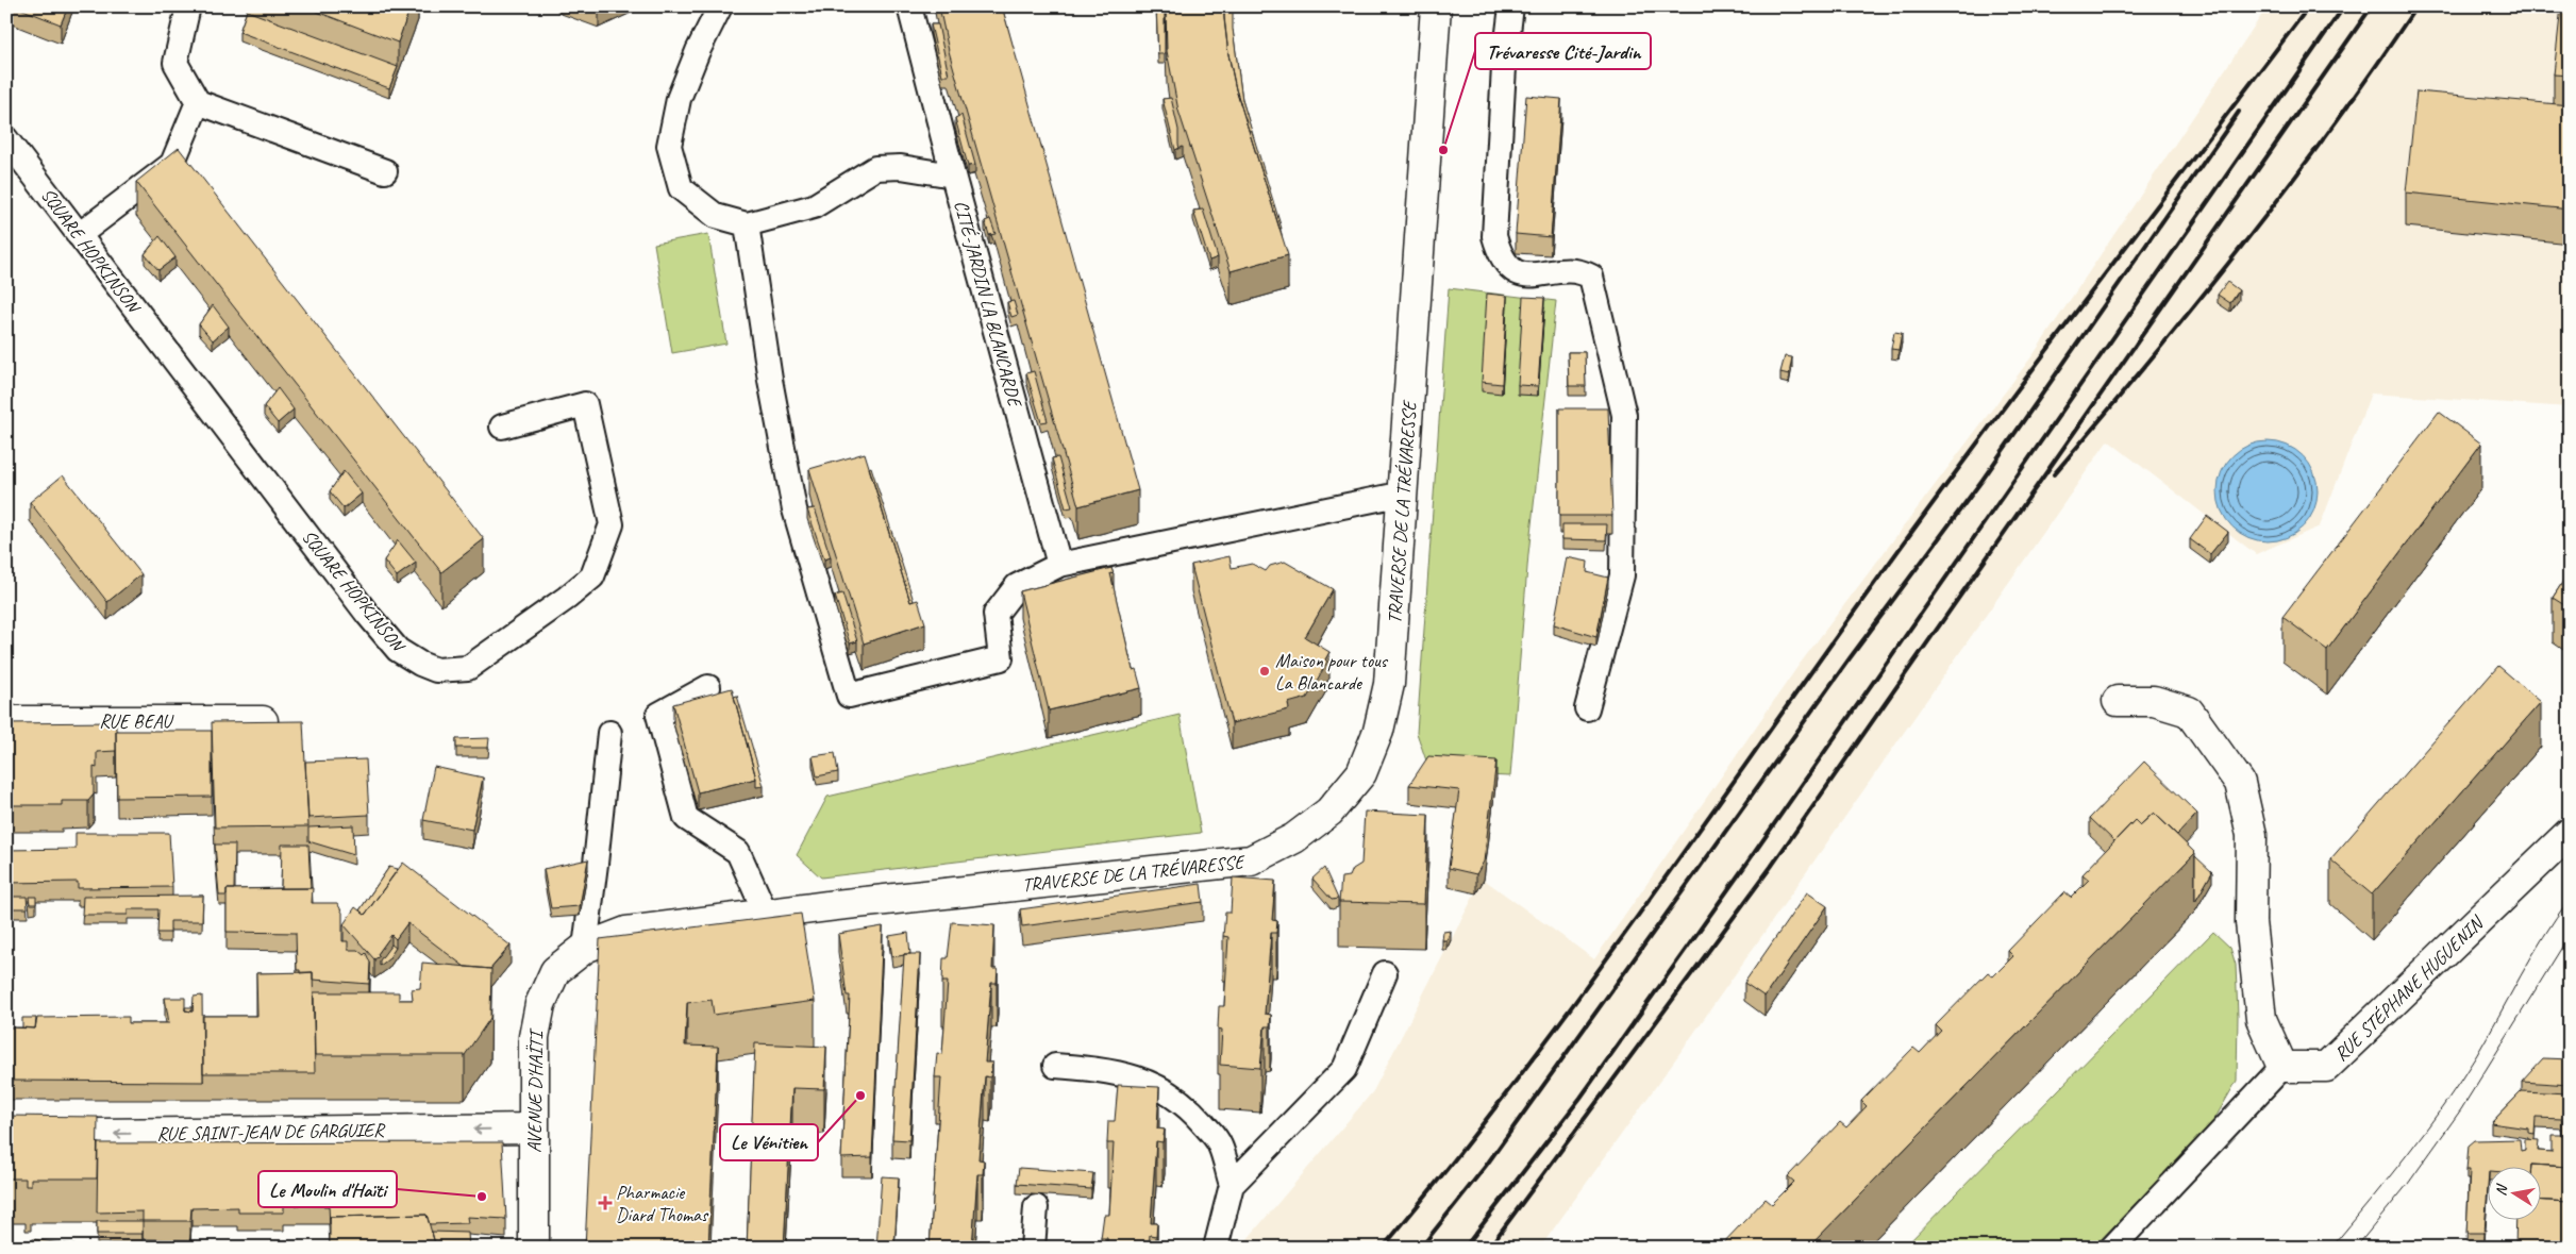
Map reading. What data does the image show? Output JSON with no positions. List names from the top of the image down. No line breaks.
{"streets":{"street":["TRAVERSE DE LA TRÉVARESSE","RUE BEAU","RUE STÉPHANE HUGUENIN","AVENUE D'HAÏTI","RUE SAINT-JEAN DE GARGUIER"],"lane":["SQUARE HOPKINSON","CITÉ-JARDIN LA BLANCARDE"]},"crossings":[["TRAVERSE DE LA TRÉVARESSE","AVENUE D'HAÏTI"],["AVENUE D'HAÏTI","RUE SAINT-JEAN DE GARGUIER"]],"one_way":["RUE SAINT-JEAN DE GARGUIER"],"places":{"other":["Trévaresse Cité-Jardin","Maison pour tous La Blancarde","Le Vénitien","Le Moulin d'Haïti"],"health":["Pharmacie Diard Thomas"]},"north":"left"}
